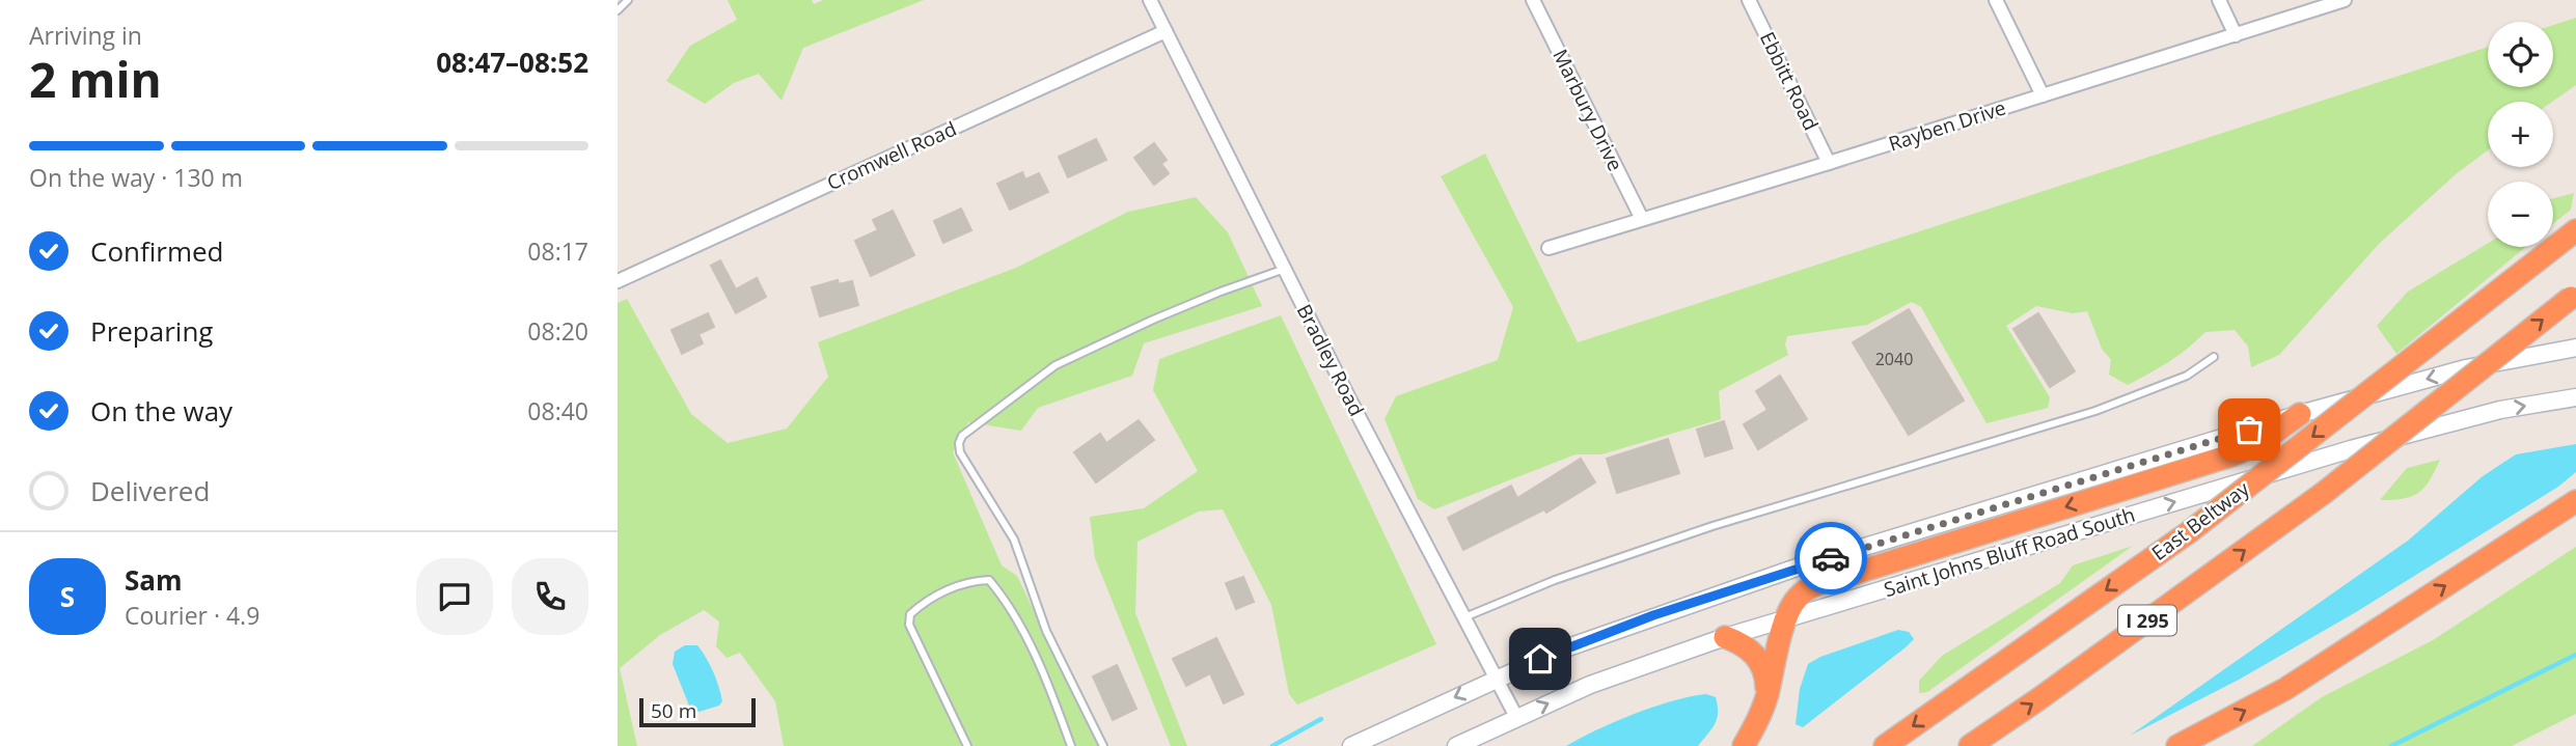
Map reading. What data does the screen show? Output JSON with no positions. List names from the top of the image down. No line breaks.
{"streets":{"highway":["East Beltway","I 295"],"main road":["Saint Johns Bluff Road South"],"street":["Ebbitt Road","Marbury Drive","Rayben Drive","Cromwell Road","Bradley Road"]},"crossings":[["Ebbitt Road","Rayben Drive"],["Marbury Drive","Rayben Drive"],["Cromwell Road","Bradley Road"],["Bradley Road","Saint Johns Bluff Road South"]],"house_numbers":["2040"],"scale_bar":"50 m","page":{"heading":["2 min","Arriving in","08:47–08:52"],"panel":["Sam","Courier · 4.9"],"map_buttons":["+","−"],"bar":"On the way · 130 m","list":[["Confirmed","08:17"],["Preparing","08:20"],["On the way","08:40"],"Delivered"],"round":"S","scale":"50 m"}}
